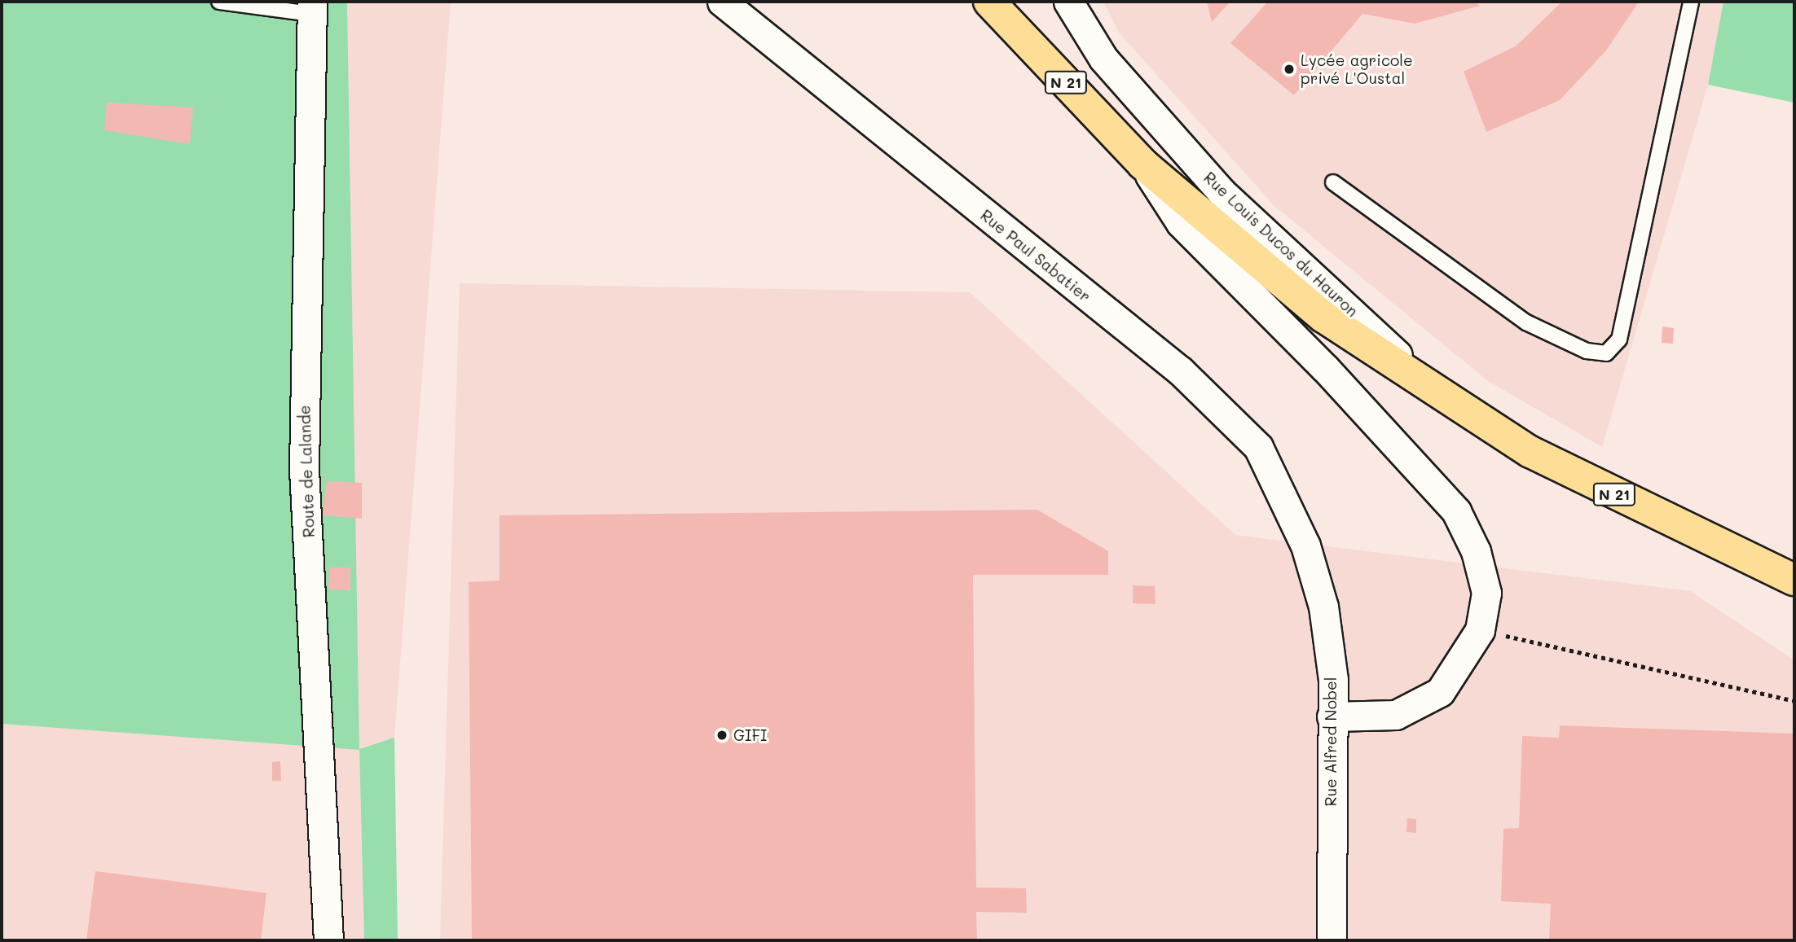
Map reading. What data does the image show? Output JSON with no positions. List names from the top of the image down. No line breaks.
{"streets":{"main road":["N 21"],"street":["Rue Louis Ducos du Hauron","Rue Paul Sabatier","Route de Lalande","Rue Alfred Nobel"]},"crossings":[["N 21","Rue Louis Ducos du Hauron"],["Rue Paul Sabatier","Rue Alfred Nobel"]],"places":["Lycée agricole privé L'Oustal","GIFI"]}
